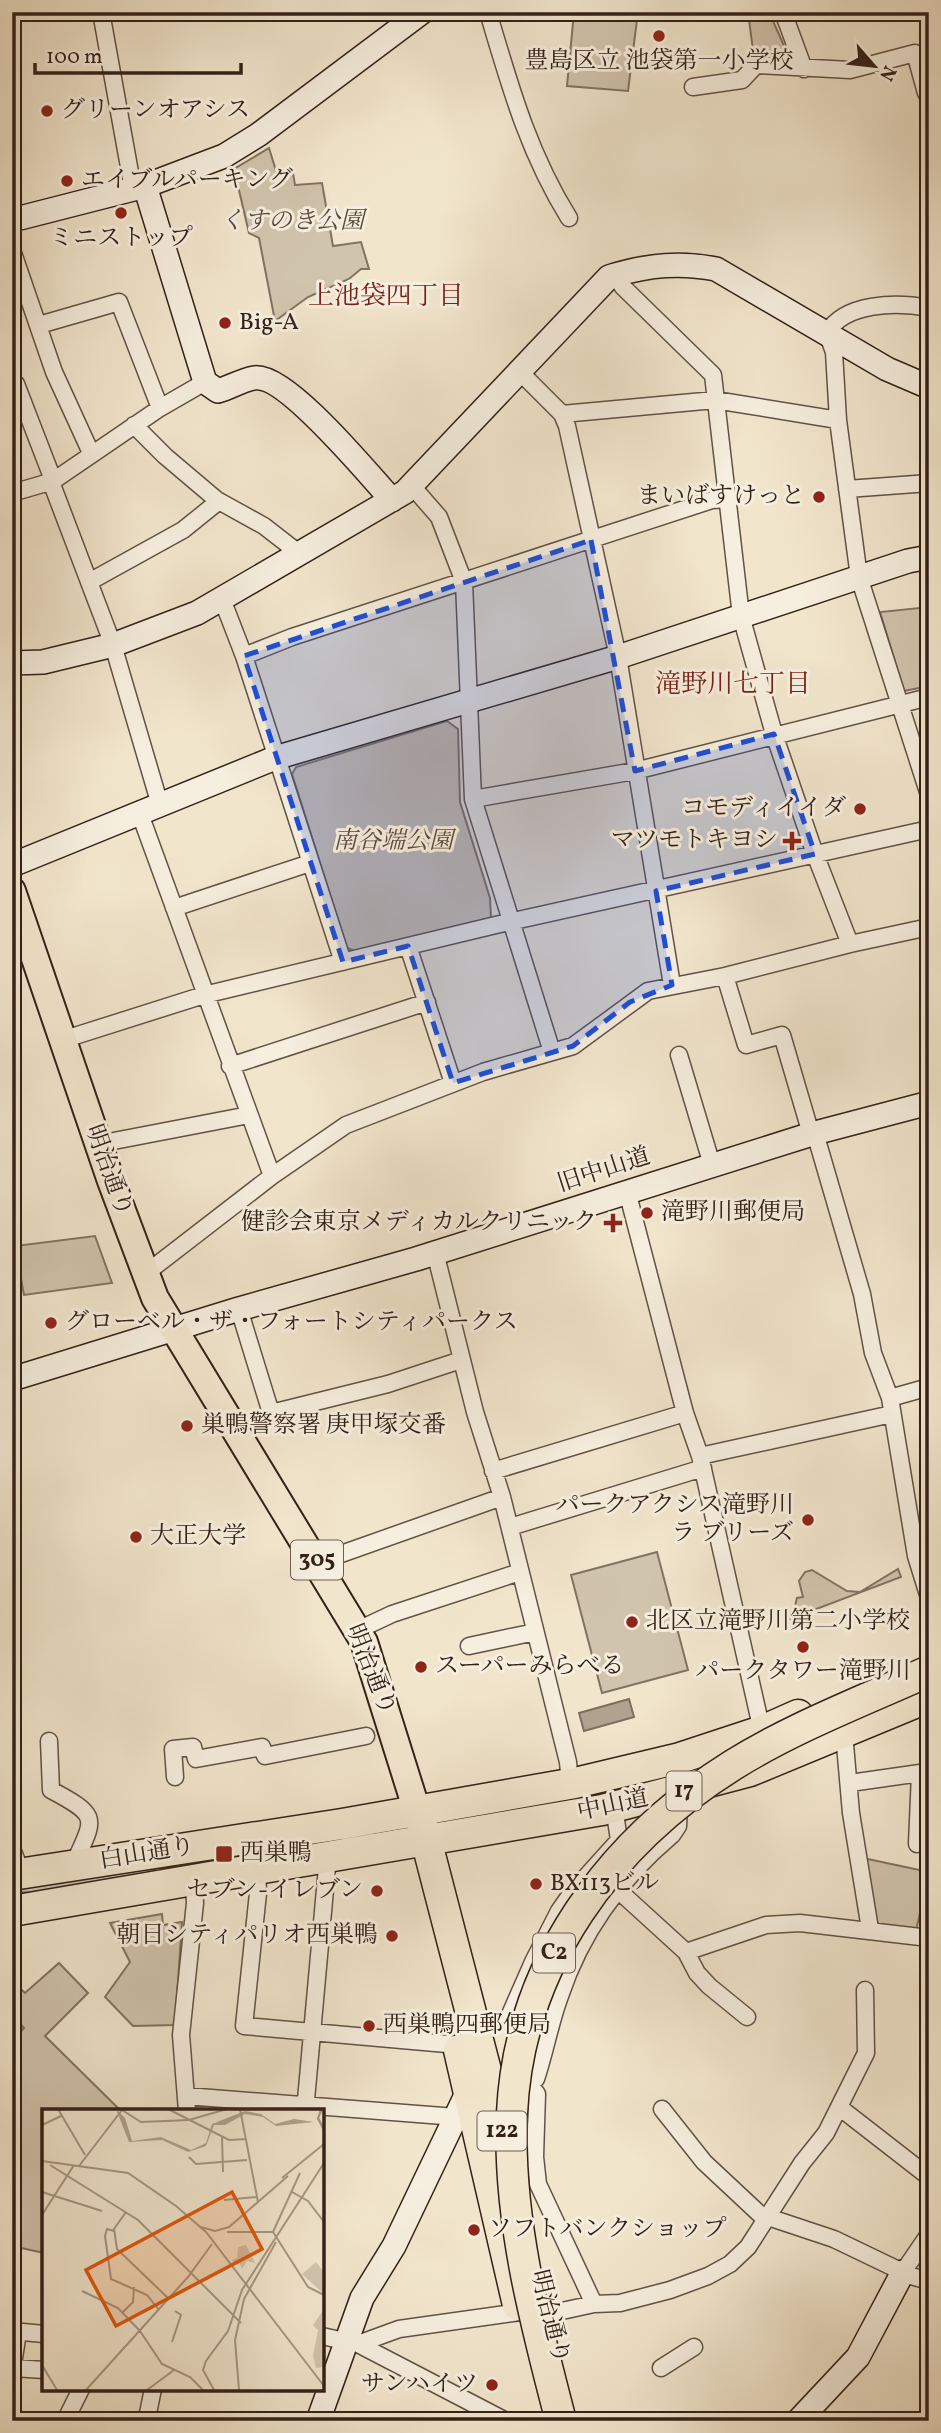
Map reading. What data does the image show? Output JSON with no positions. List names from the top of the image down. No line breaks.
{"streets":{"highway":["明治通り","17","中山道","白山通り","C2","122"],"main road":["305"],"street":["旧中山道"]},"crossings":[["明治通り","旧中山道"],["明治通り","中山道"],["明治通り","白山通り"],["中山道","白山通り"]],"districts":["上池袋四丁目","滝野川七丁目"],"parks":["くすのき公園","南谷端公園"],"places":{"other":["豊島区立 池袋第一小学校","グリーンオアシス","エイブルパーキング","ミニストップ","Big-A","まいばすけっと","コモディイイダ","滝野川郵便局","グローベル・ザ・フォートシティパークス","巣鴨警察署 庚甲塚交番","パークアクシス滝野川 ラ ブリーズ","大正大学","北区立滝野川第二小学校","パークタワー滝野川","スーパーみらべる","BX113ビル","セブン-イレブン","朝日シティパリオ西巣鴨","西巣鴨四郵便局","ソフトバンクショップ","サンハイツ"],"health":["マツモトキヨシ","健診会東京メディカルクリニック"],"transit":["西巣鴨"]},"scale_bar":"100 m","north":"bottom right"}
